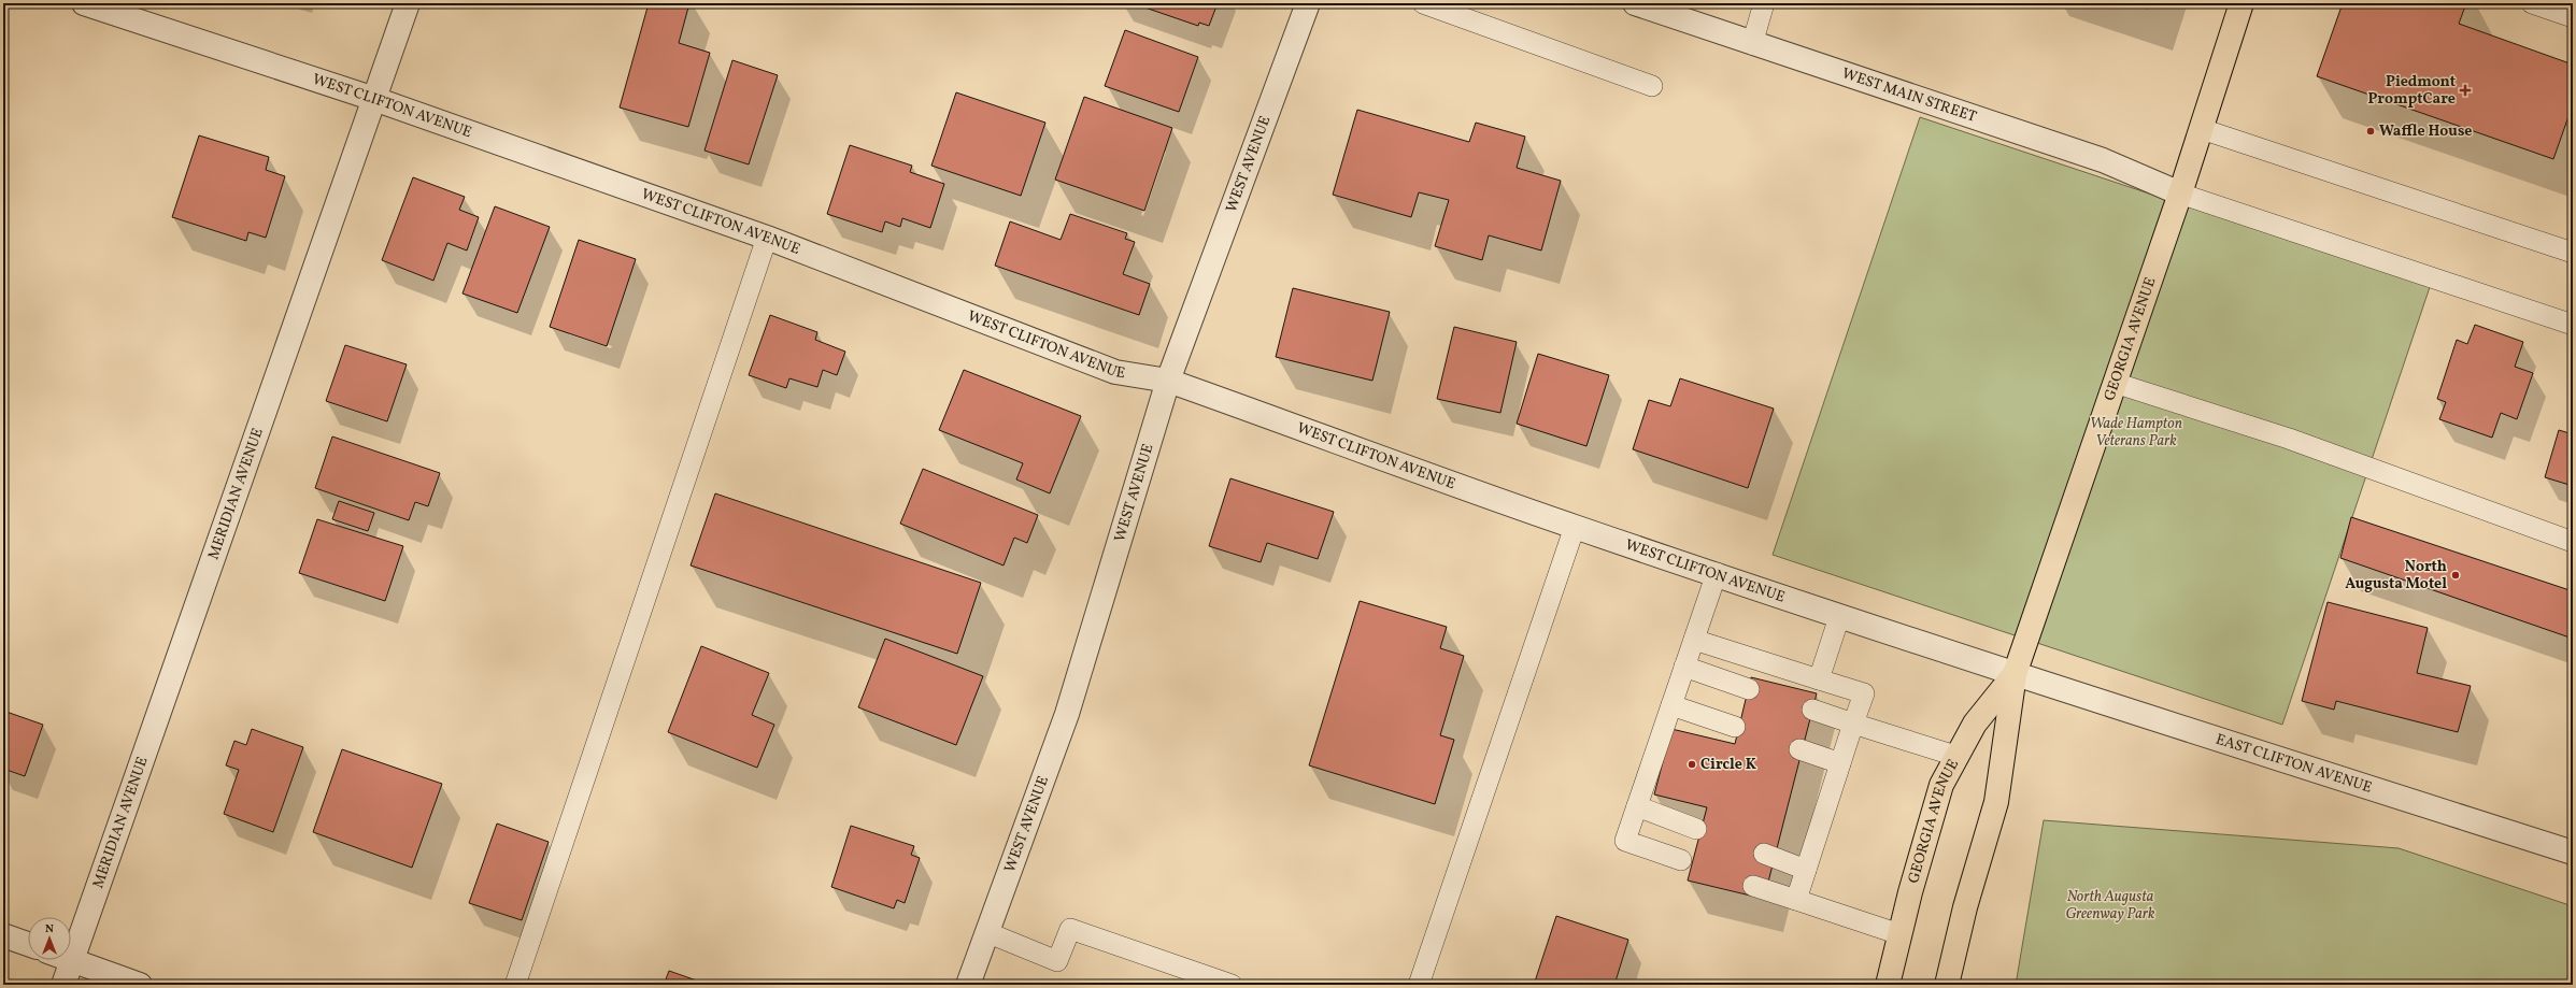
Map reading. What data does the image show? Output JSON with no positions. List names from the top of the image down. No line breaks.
{"streets":{"main road":["GEORGIA AVENUE"],"street":["WEST MAIN STREET","WEST CLIFTON AVENUE","WEST AVENUE","MERIDIAN AVENUE","EAST CLIFTON AVENUE"]},"crossings":[["WEST MAIN STREET","GEORGIA AVENUE"],["WEST CLIFTON AVENUE","WEST AVENUE"],["WEST CLIFTON AVENUE","GEORGIA AVENUE"],["WEST CLIFTON AVENUE","MERIDIAN AVENUE"],["WEST CLIFTON AVENUE","EAST CLIFTON AVENUE"],["GEORGIA AVENUE","EAST CLIFTON AVENUE"]],"parks":["Wade Hampton Veterans Park","North Augusta Greenway Park"],"places":{"health":["Piedmont PromptCare"],"other":["Waffle House","North Augusta Motel","Circle K"]},"north":"top"}
